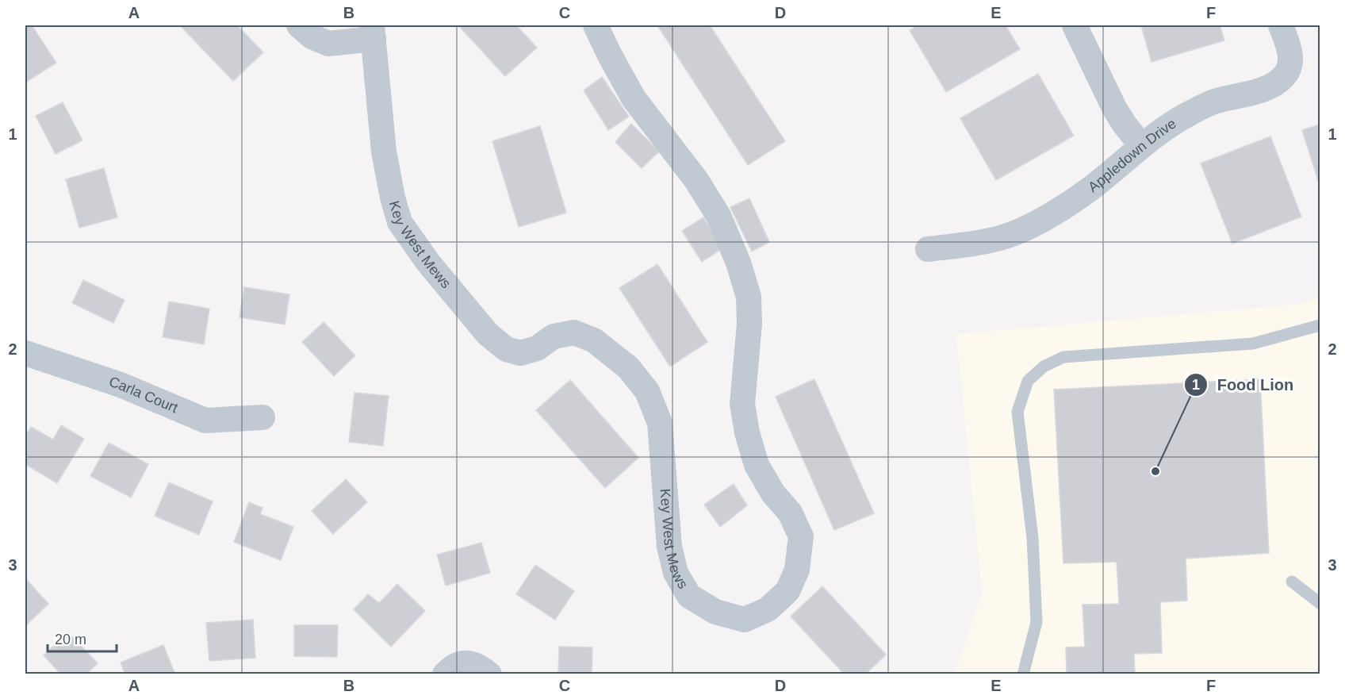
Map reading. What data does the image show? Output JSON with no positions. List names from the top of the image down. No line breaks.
{"streets":{"street":["Appledown Drive","Key West Mews","Carla Court"]},"places":["Food Lion"],"scale_bar":"20 m","grid":{"columns":["A","B","C","D","E","F"],"rows":["1","2","3"]}}
